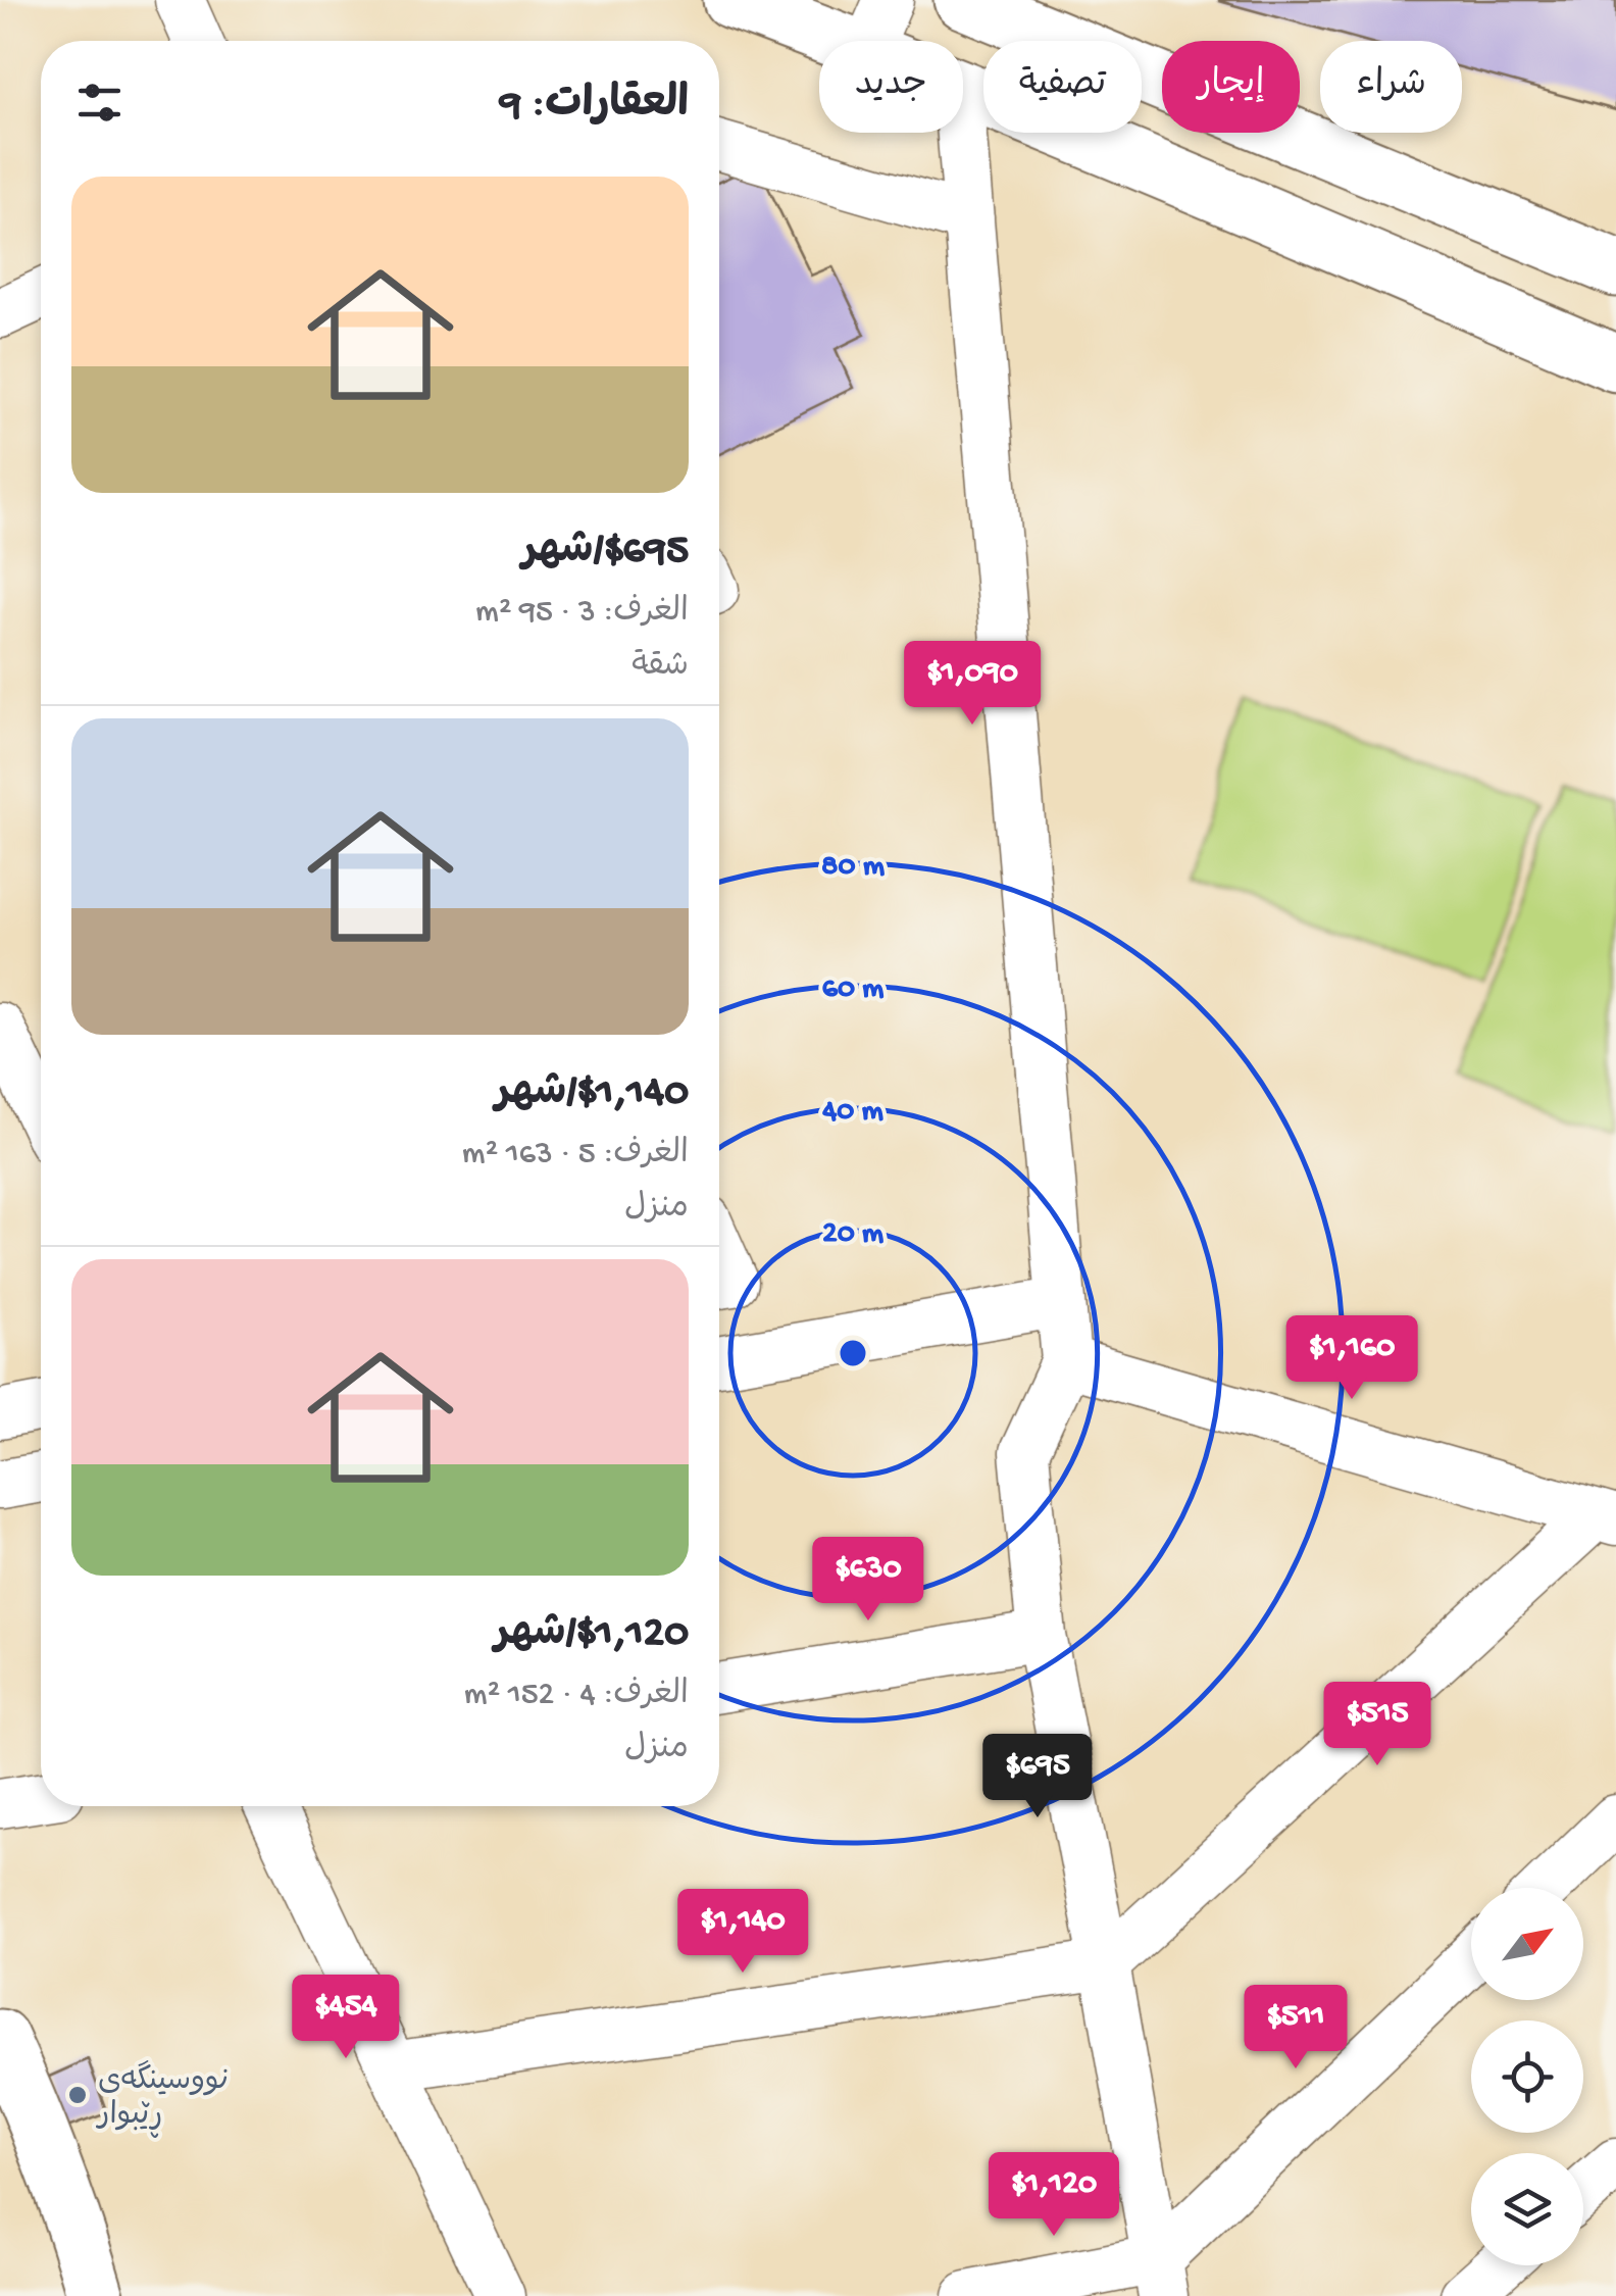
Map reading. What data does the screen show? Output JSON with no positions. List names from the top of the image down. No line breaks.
{"places":["نووسینگه‌ی ڕێبوار"],"north":"top right","page":{"chip":["شراء","إيجار","تصفية","جديد"],"heading":"العقارات: 9","list":[{"name":"$695/شهر","note":"الغرف: 3 · 95 m² · شقة"},{"name":"$1,140/شهر","note":"الغرف: 5 · 163 m² · منزل"},{"name":"$1,120/شهر","note":"الغرف: 4 · 152 m² · منزل"}],"price":["$1,090","$1,160","$630","$515","$695","$1,140","$454","$511","$1,120"]},"rings":["80 m","60 m","40 m","20 m"]}
